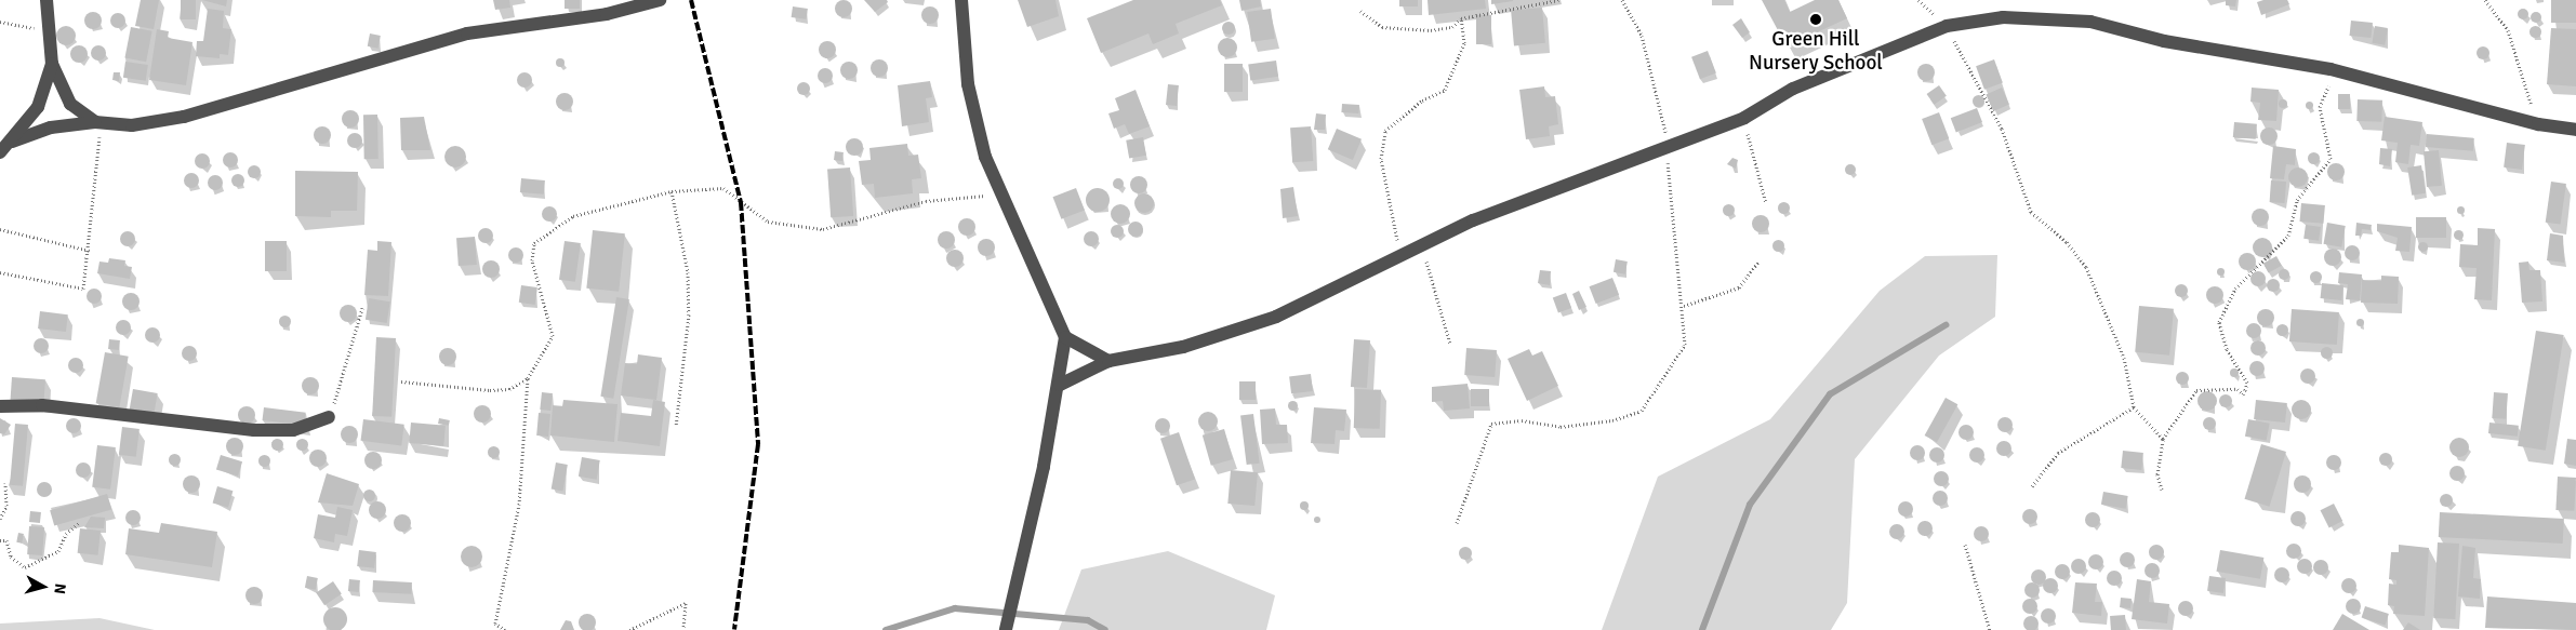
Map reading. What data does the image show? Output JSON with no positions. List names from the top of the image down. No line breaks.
{"places":["Green Hill Nursery School"],"north":"right"}
